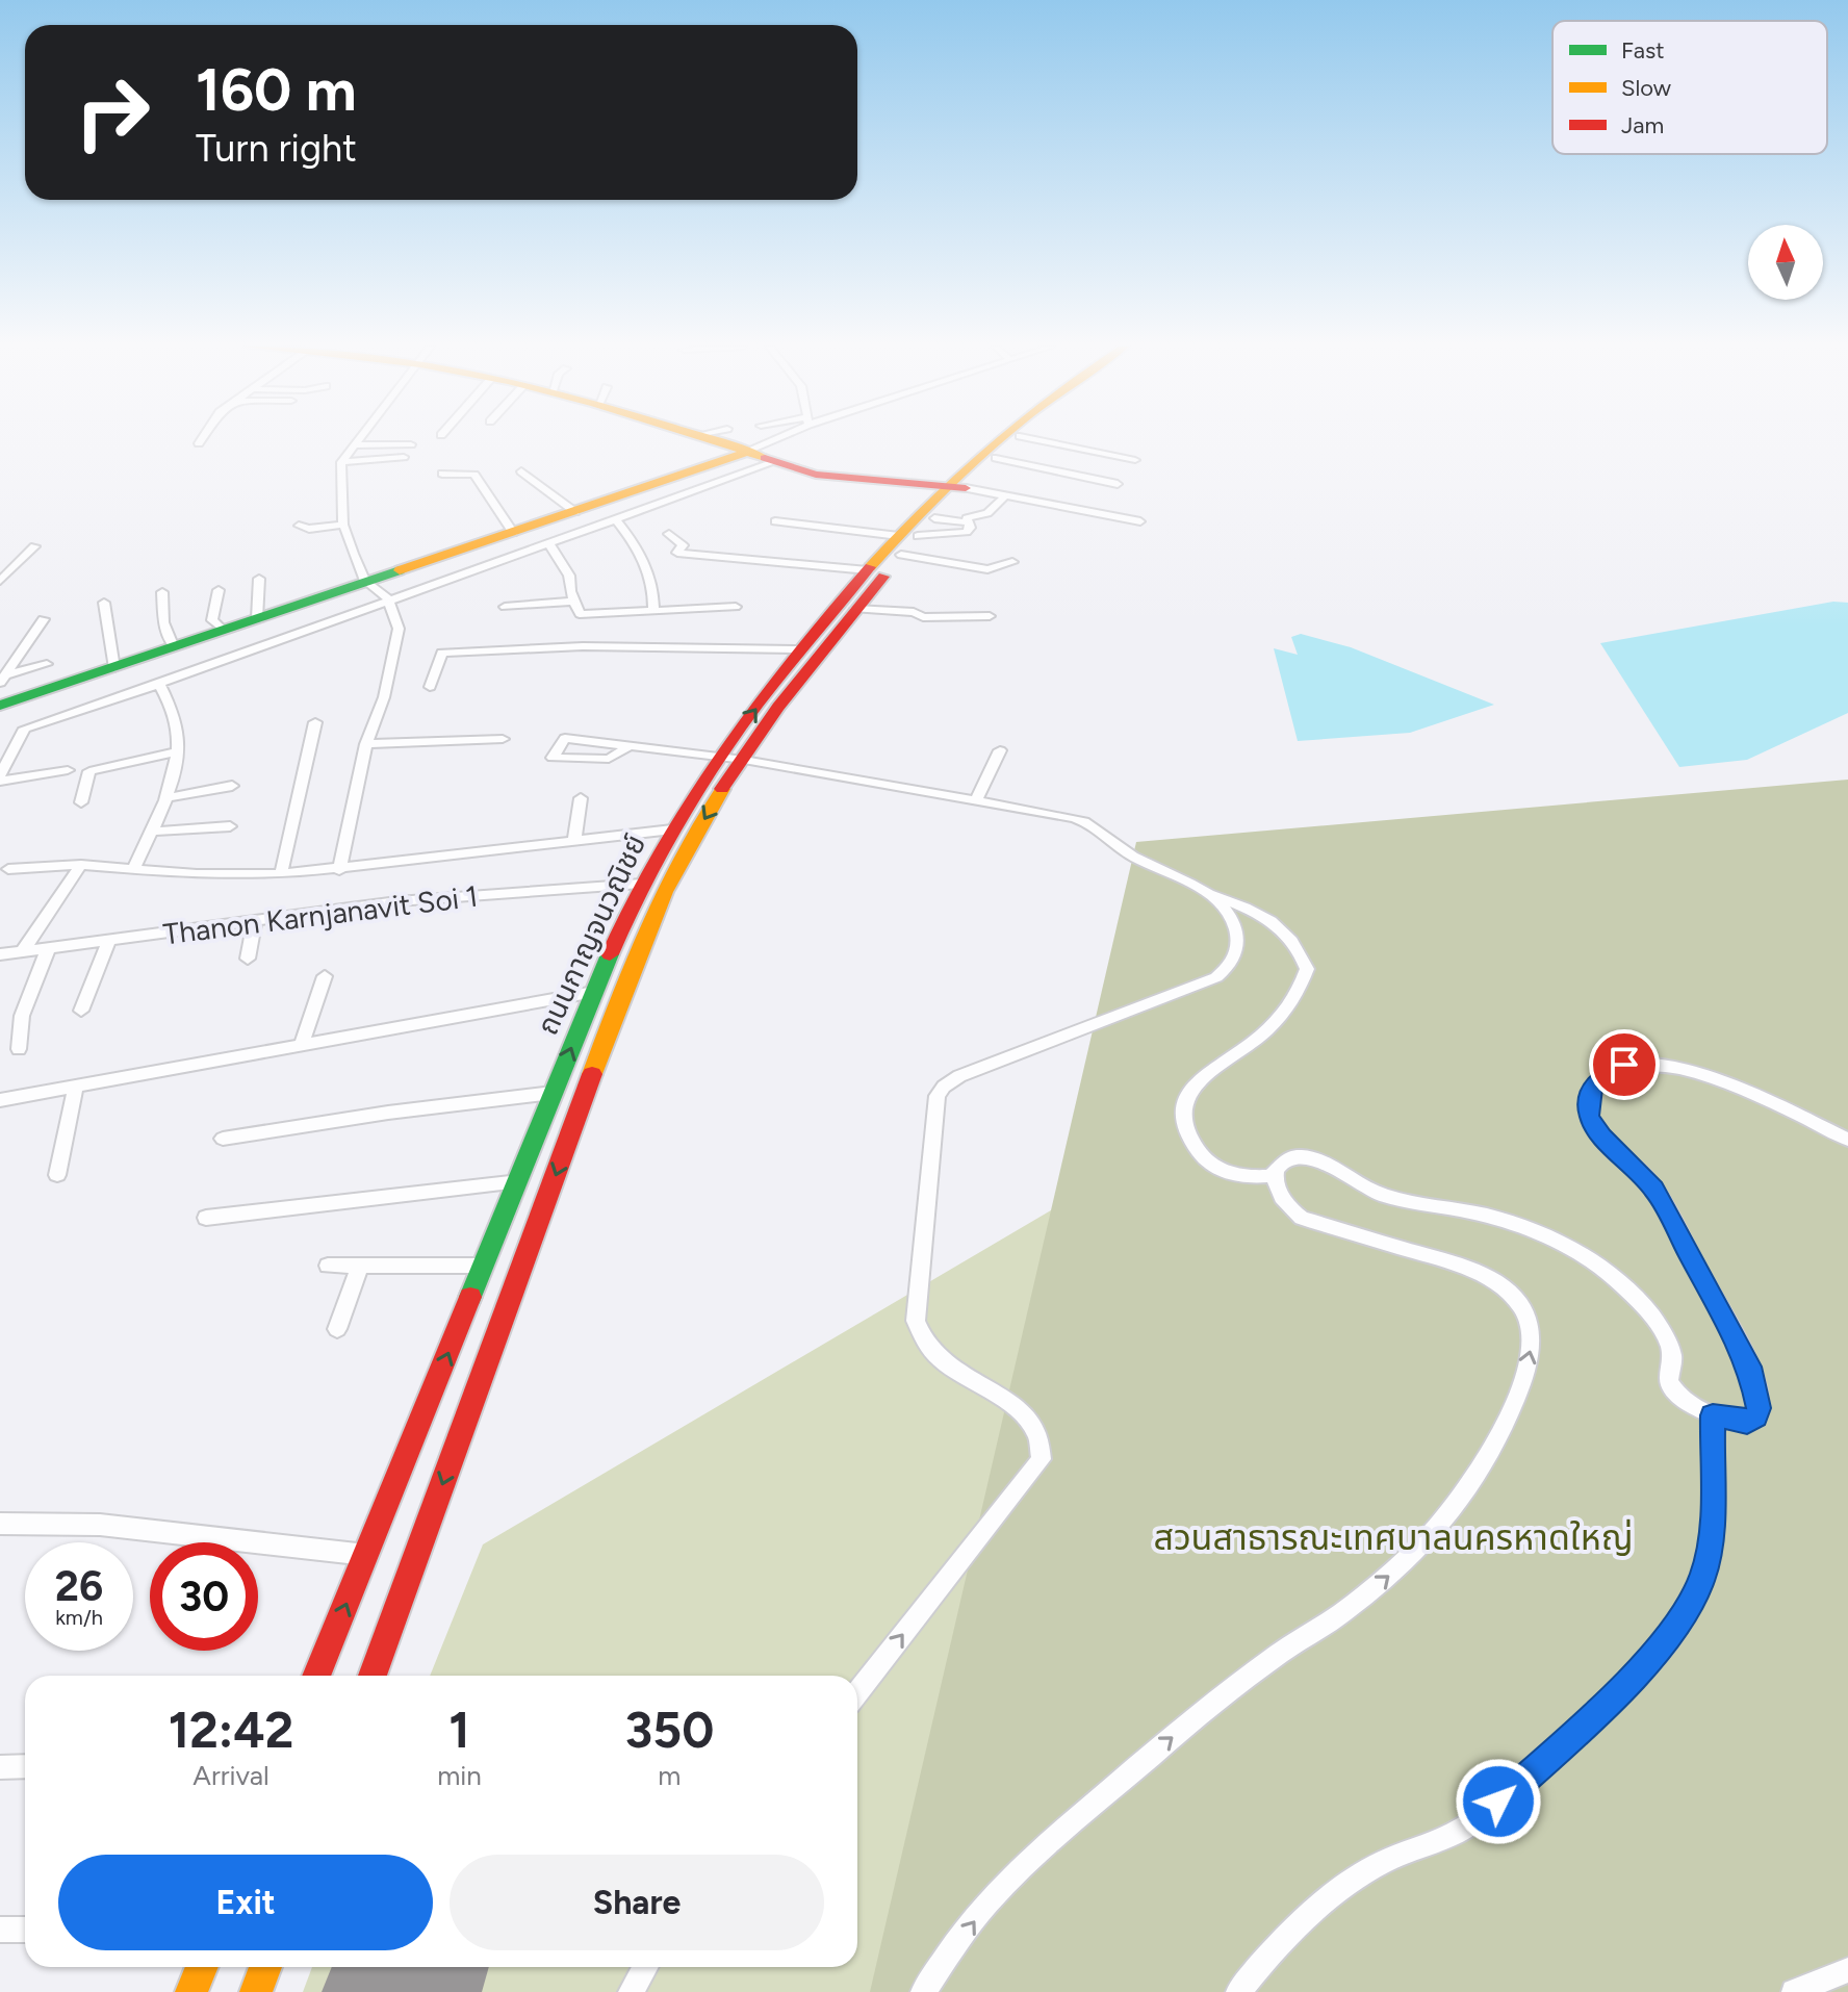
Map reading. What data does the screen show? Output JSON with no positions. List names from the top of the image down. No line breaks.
{"streets":{"main road":["ถนนกาญจนวณิชย์"],"street":["Thanon Karnjanavit Soi 1"]},"crossings":[["Thanon Karnjanavit Soi 1","ถนนกาญจนวณิชย์"]],"parks":["สวนสาธารณะเทศบาลนครหาดใหญ่"],"legend":["Fast","Slow","Jam"],"north":"top","page":{"turn":["160 m","Turn right"],"speed":"26 km/h","limit":"30","eta":["12:42","Arrival","1","min","350","m"],"buttons":["Exit","Share"]}}
